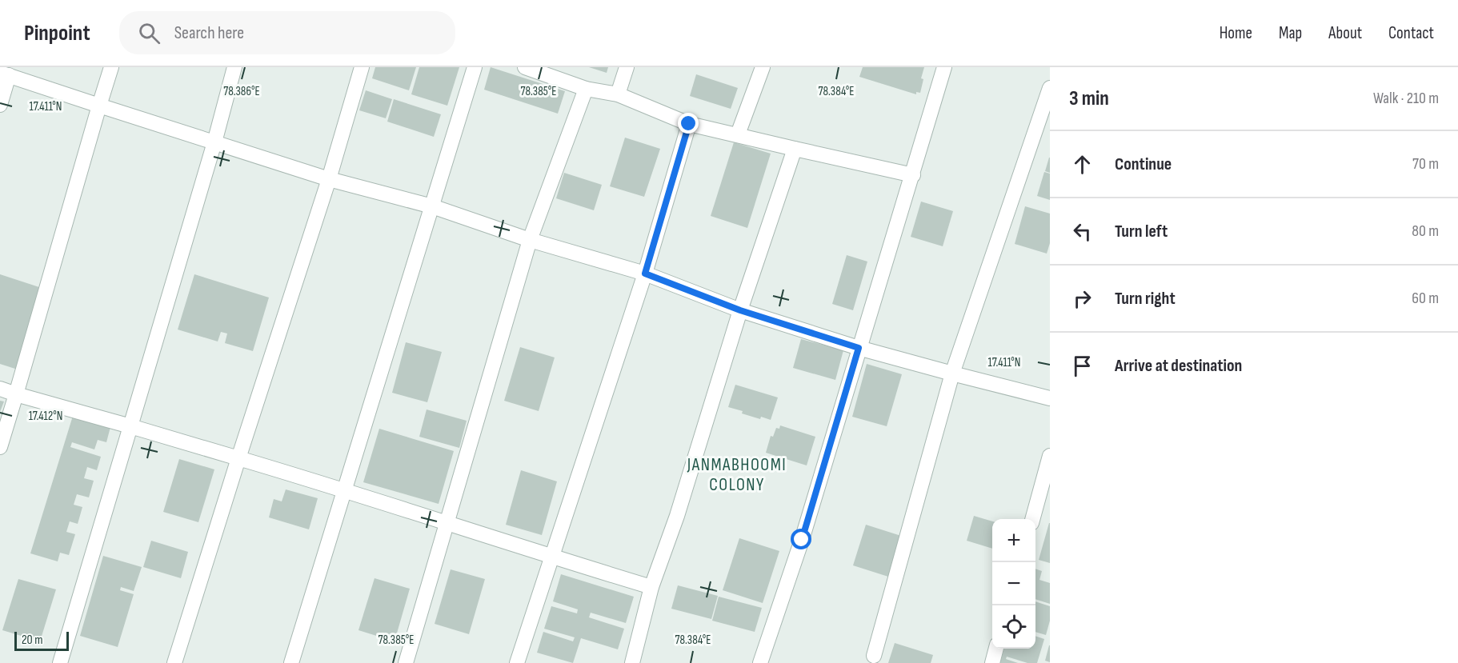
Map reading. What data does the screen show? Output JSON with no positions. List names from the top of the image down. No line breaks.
{"districts":["JANMABHOOMI COLONY"],"scale_bar":"20 m","page":{"header":"Pinpoint","search":"Search here","nav":["Home","Map","About","Contact"],"heading":["3 min","Walk · 210 m"],"list":[["Continue","70 m"],["Turn left","80 m"],["Turn right","60 m"],"Arrive at destination"],"map_buttons":["+","−"],"scale":"20 m"},"coordinates":["78.386°E","78.385°E","78.384°E","17.411°N","17.412°N"]}
